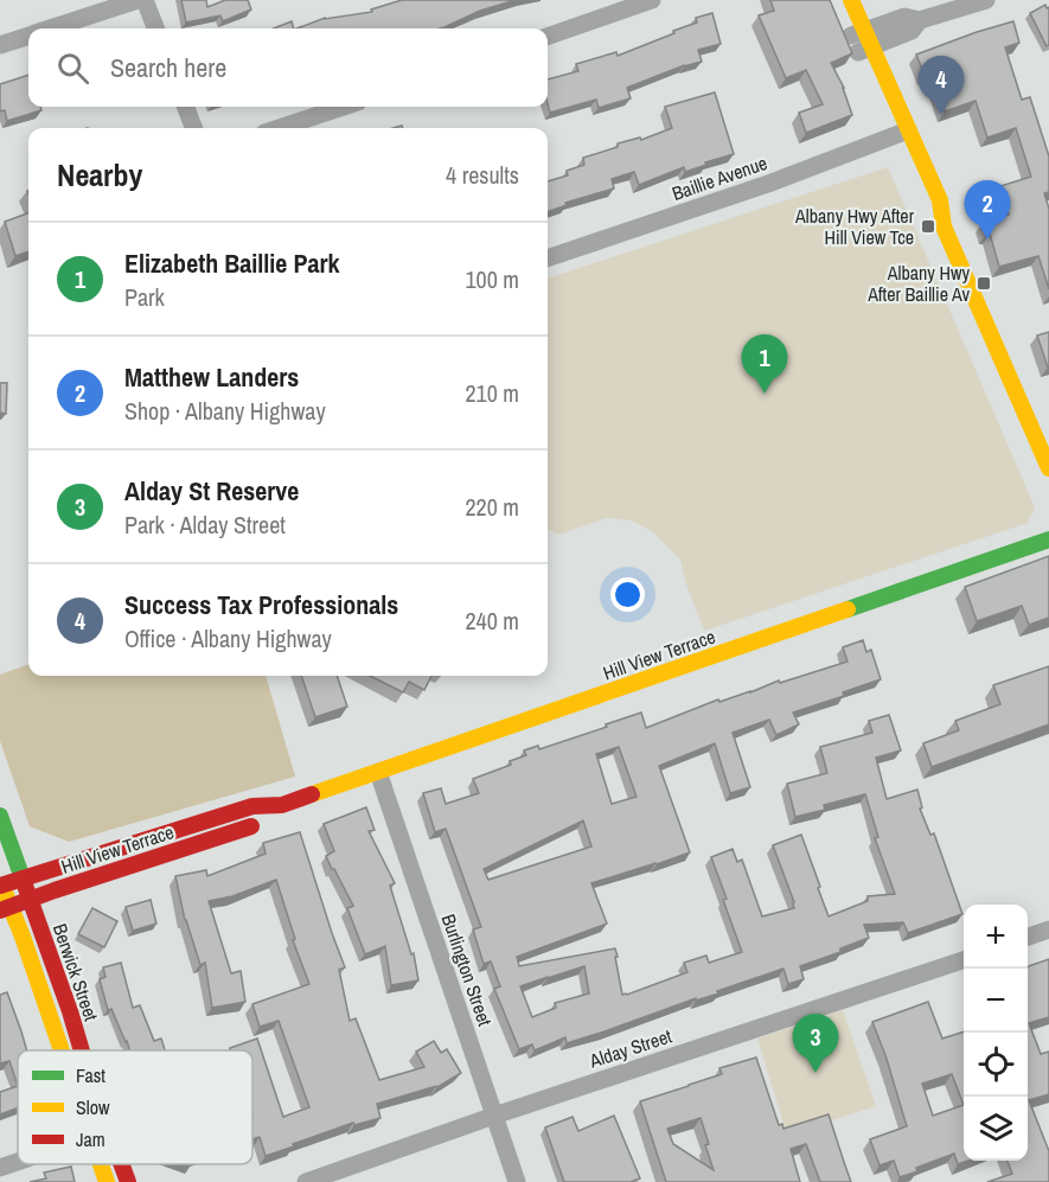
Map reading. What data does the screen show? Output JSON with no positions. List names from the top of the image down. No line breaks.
{"streets":{"main road":["Hill View Terrace","Berwick Street"],"street":["Baillie Avenue","Burlington Street","Alday Street"]},"crossings":[["Hill View Terrace","Burlington Street"],["Hill View Terrace","Berwick Street"],["Burlington Street","Alday Street"]],"places":{"transit":["Albany Hwy After Hill View Tce","Albany Hwy After Baillie Av"]},"legend":["Fast","Slow","Jam"],"page":{"search":"Search here","pins":["4","2","1","3"],"heading":["Nearby","4 results"],"list":[{"mark":"1","name":"Elizabeth Baillie Park","note":"Park","value":"100 m"},{"mark":"2","name":"Matthew Landers","note":"Shop · Albany Highway","value":"210 m"},{"mark":"3","name":"Alday St Reserve","note":"Park · Alday Street","value":"220 m"},{"mark":"4","name":"Success Tax Professionals","note":"Office · Albany Highway","value":"240 m"}],"map_buttons":["+","−"]}}
